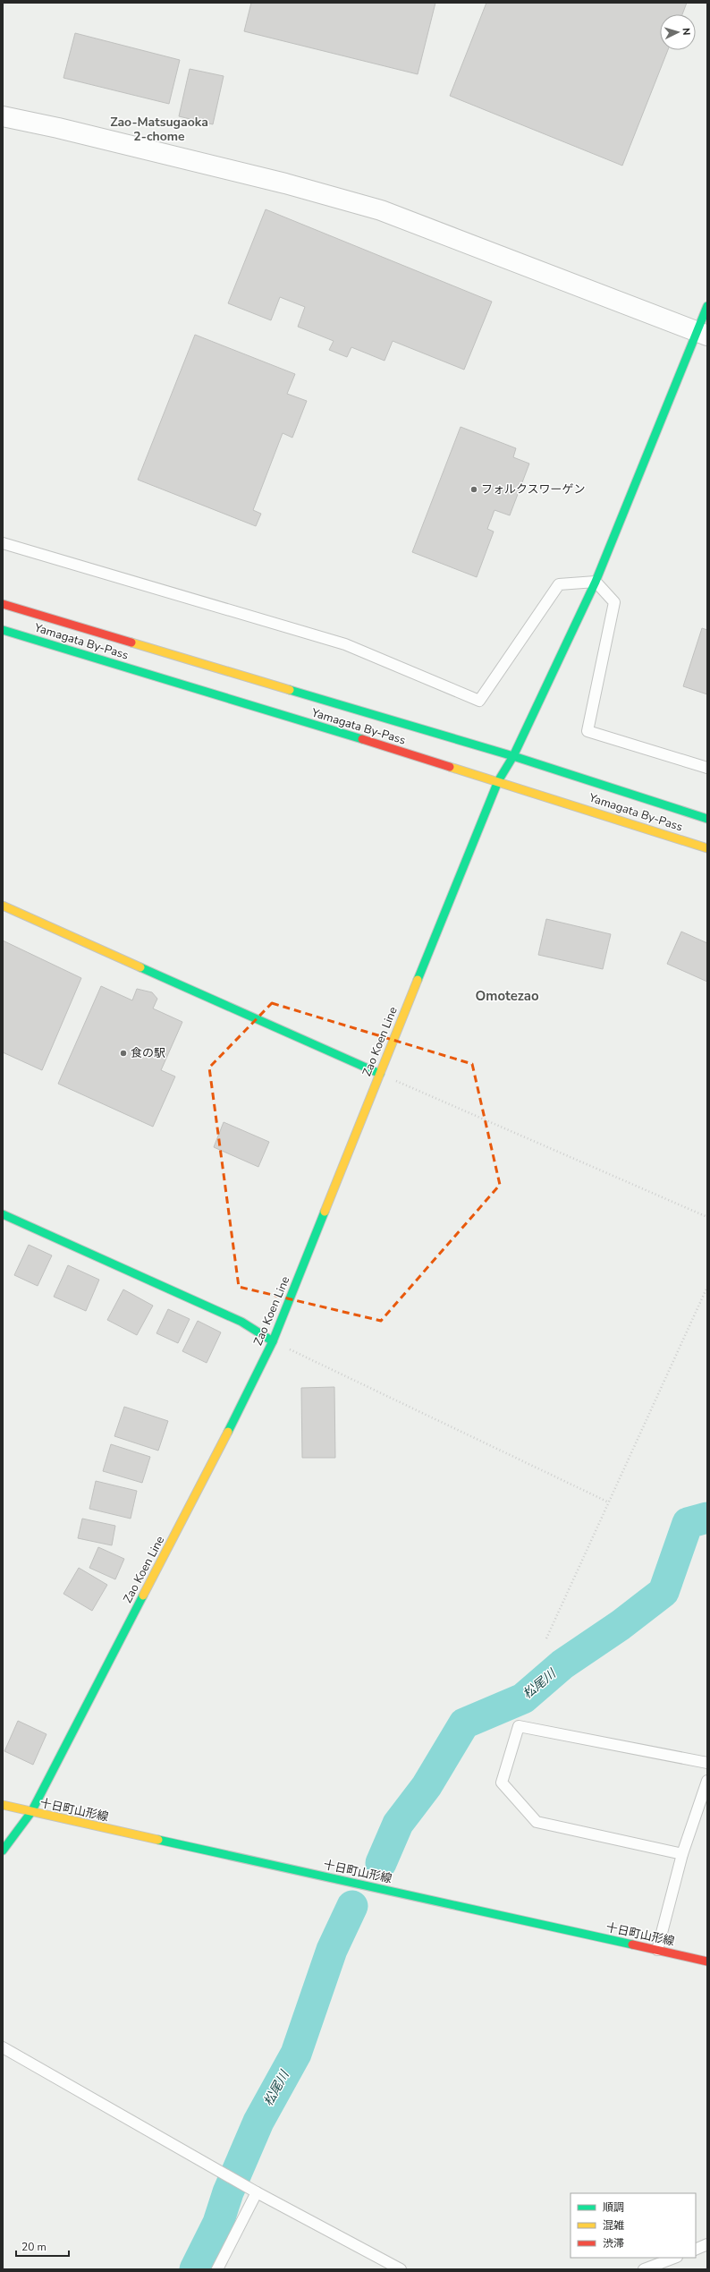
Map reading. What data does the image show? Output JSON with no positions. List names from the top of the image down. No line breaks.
{"streets":{"main road":["Yamagata By-Pass","Zao Koen Line","十日町山形線"]},"crossings":[["Yamagata By-Pass","Zao Koen Line"],["Zao Koen Line","十日町山形線"]],"districts":["Zao-Matsugaoka 2-chome","Omotezao"],"water":["松尾川"],"places":["フォルクスワーゲン","食の駅"],"legend":["順調","混雑","渋滞"],"scale_bar":"20 m","north":"right"}
